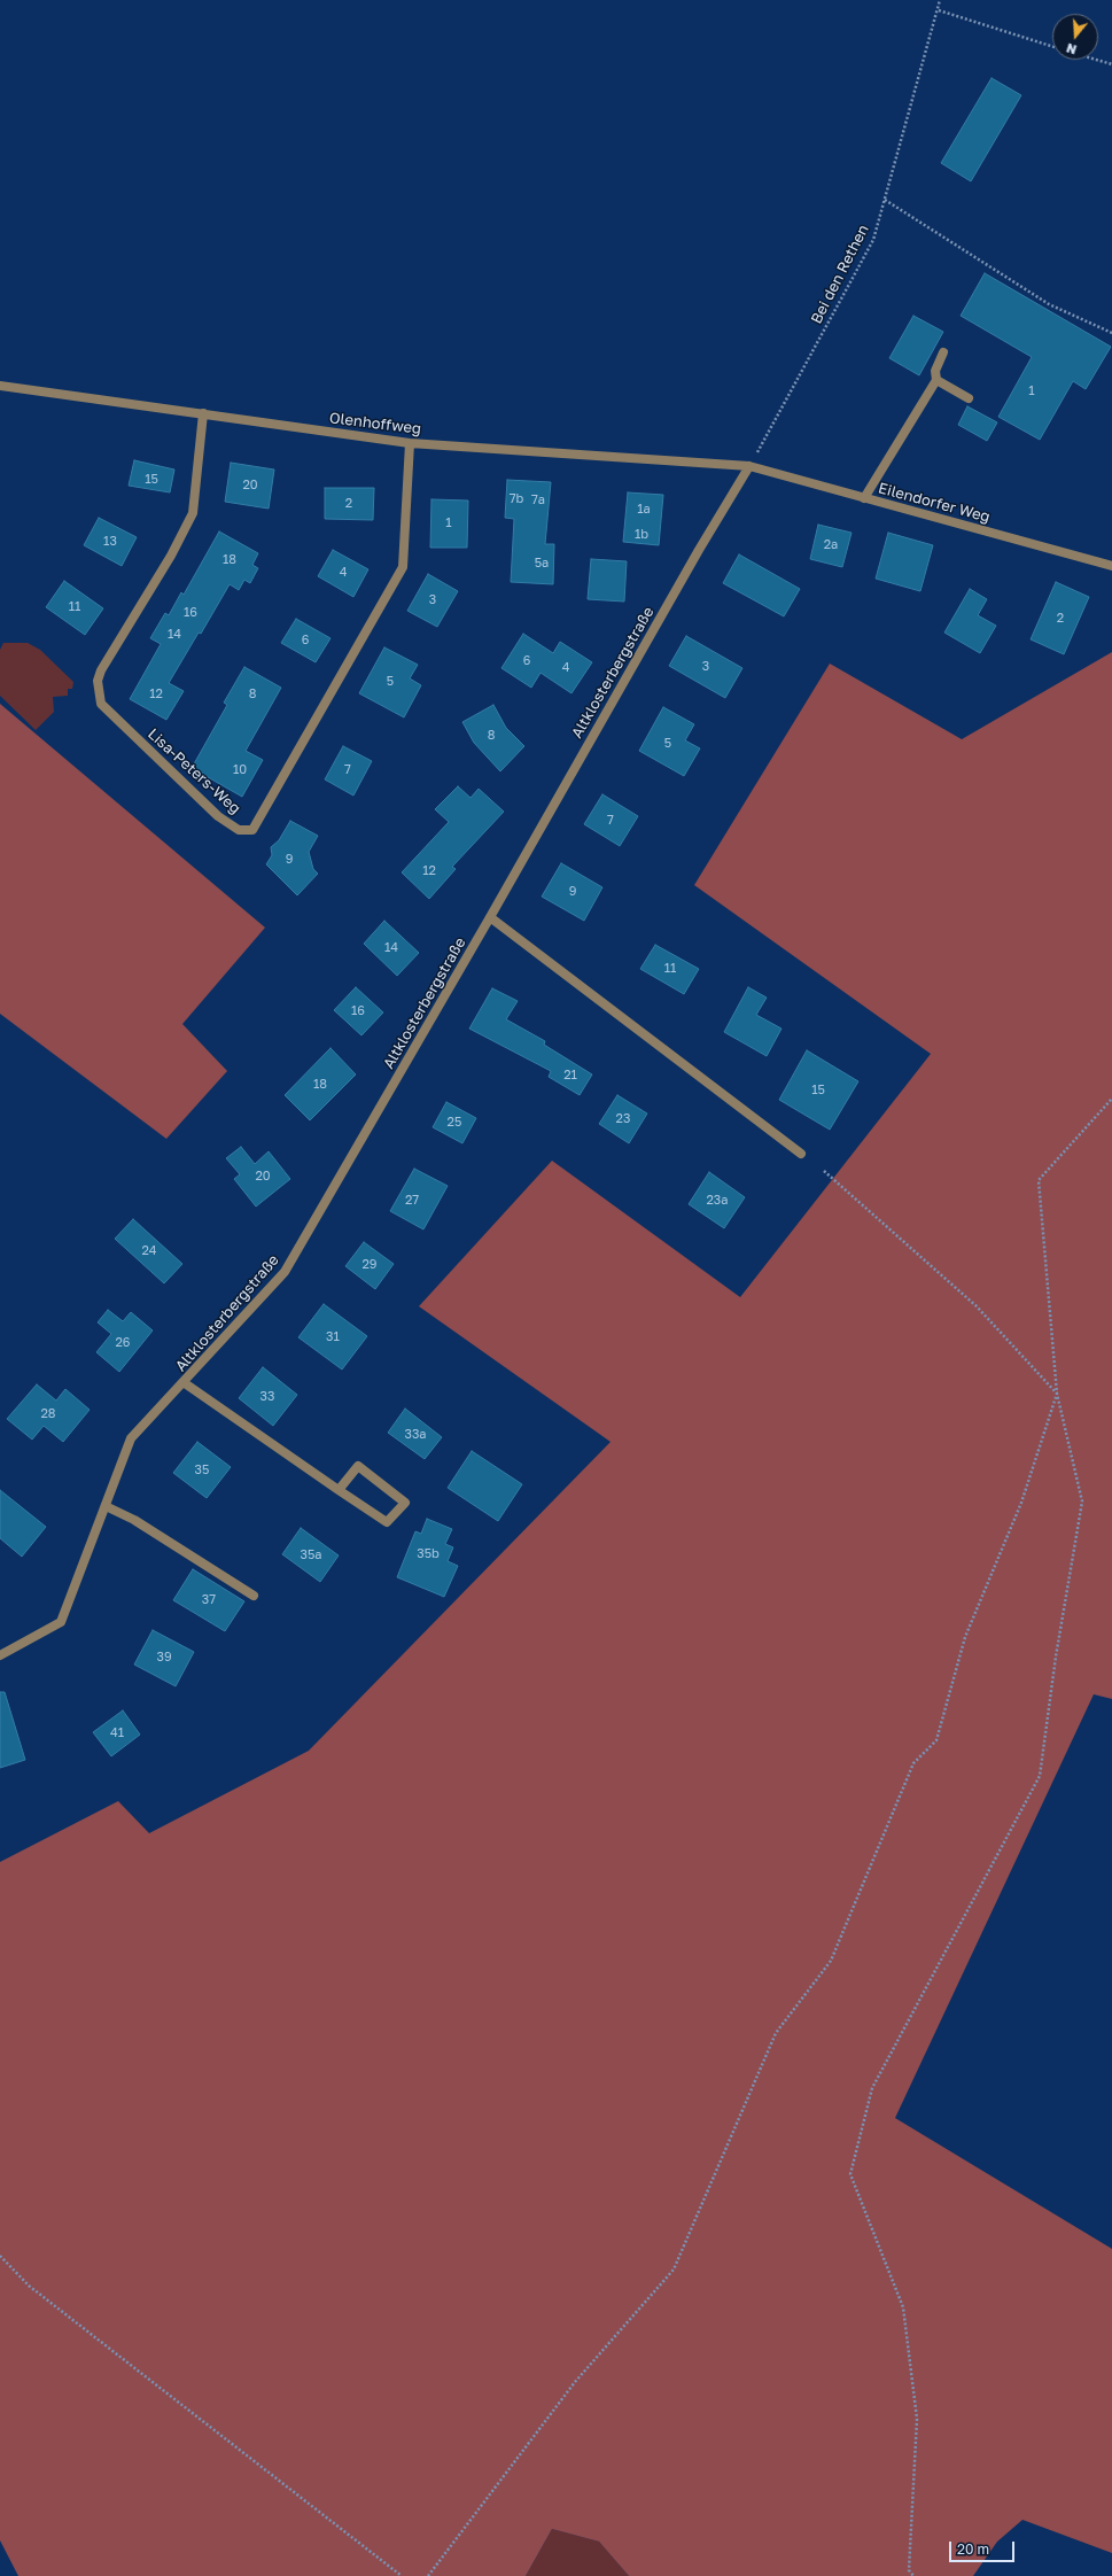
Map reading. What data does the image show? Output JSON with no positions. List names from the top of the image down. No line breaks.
{"streets":{"street":["Olenhoffweg","Eilendorfer Weg","Altklosterbergstraße","Lisa-Peters-Weg"],"path":["Bei den Rethen"]},"crossings":[["Bei den Rethen","Olenhoffweg"],["Bei den Rethen","Eilendorfer Weg"],["Bei den Rethen","Altklosterbergstraße"],["Olenhoffweg","Eilendorfer Weg"],["Olenhoffweg","Altklosterbergstraße"],["Olenhoffweg","Lisa-Peters-Weg"],["Eilendorfer Weg","Altklosterbergstraße"]],"house_numbers":["1","15","20","7b","7a","2","1a","1","1b","13","2a","18","5a","4","3","11","16","2","14","6","6","3","4","5","12","8","8","5","10","7","7","9","12","9","14","11","16","21","18","15","23","25","20","27","23a","24","29","31","26","33","28","33a","35","35b","35a","37","39","41"],"scale_bar":"20 m","north":"bottom"}
